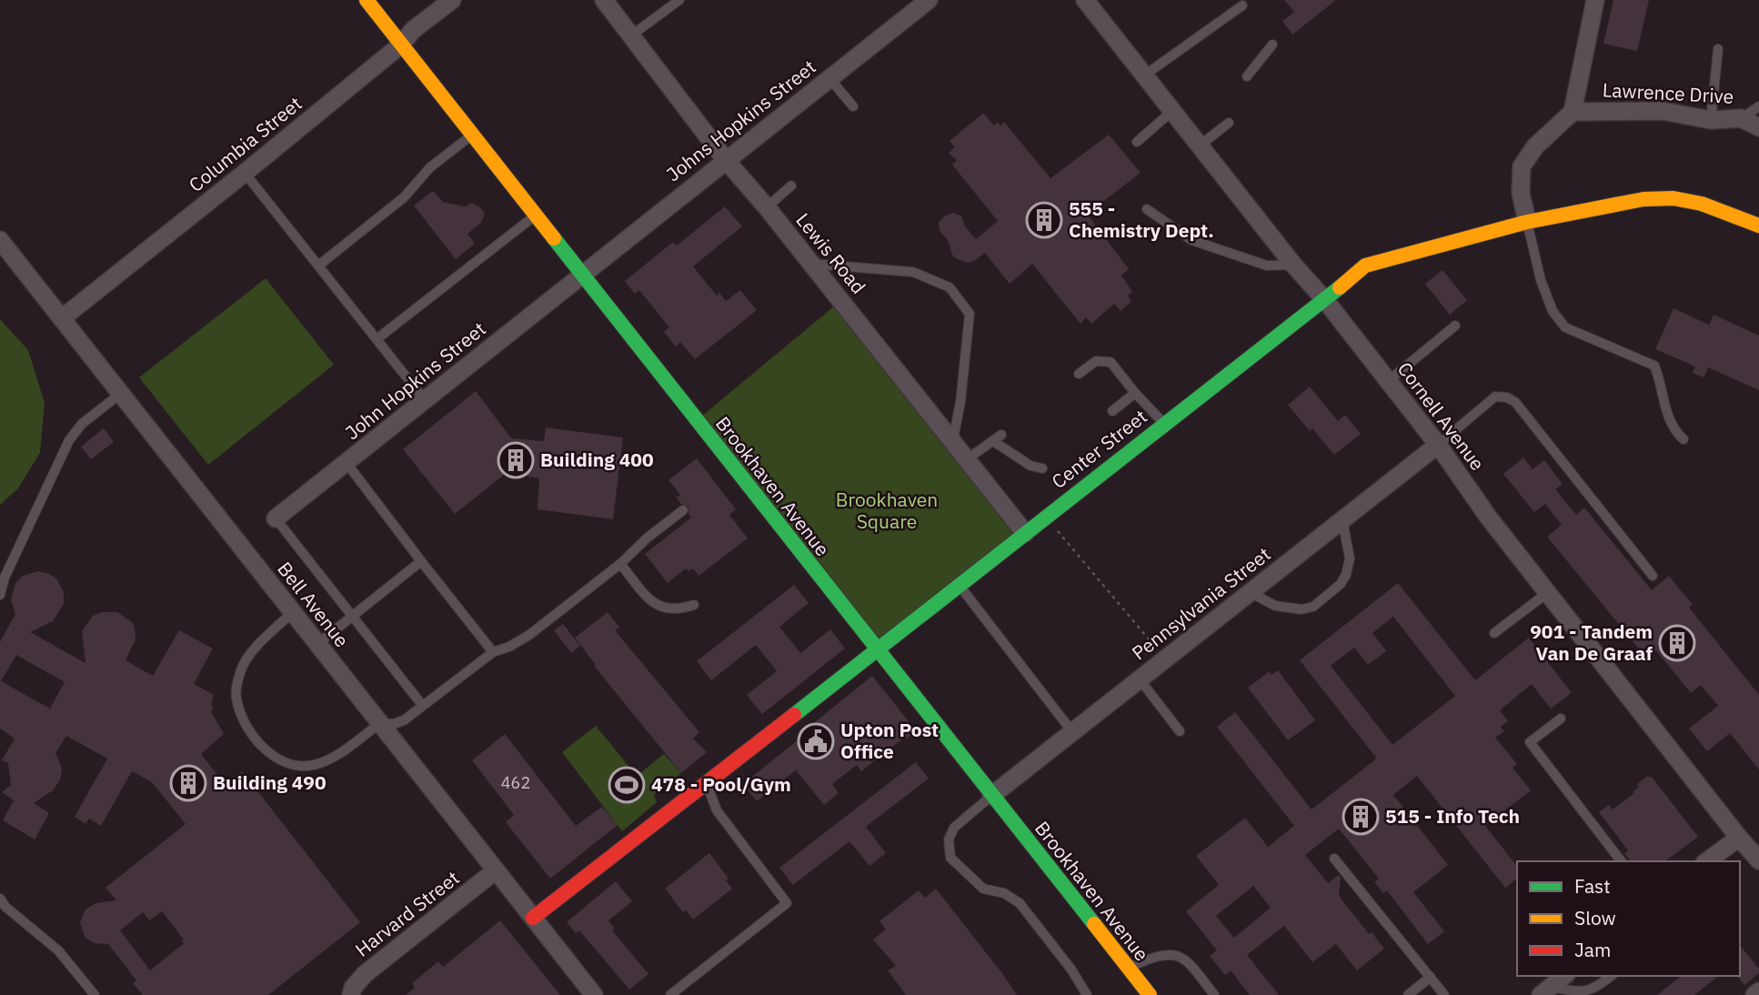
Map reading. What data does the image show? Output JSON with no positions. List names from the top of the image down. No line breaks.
{"streets":{"street":["Lawrence Drive","Johns Hopkins Street","Columbia Street","Lewis Road","John Hopkins Street","Cornell Avenue","Center Street","Brookhaven Avenue","Pennsylvania Street","Bell Avenue","Harvard Street"]},"crossings":[["Johns Hopkins Street","Lewis Road"],["Johns Hopkins Street","John Hopkins Street"],["Johns Hopkins Street","Brookhaven Avenue"],["Columbia Street","Brookhaven Avenue"],["Columbia Street","Bell Avenue"],["Lewis Road","Center Street"],["John Hopkins Street","Brookhaven Avenue"],["Cornell Avenue","Center Street"],["Cornell Avenue","Pennsylvania Street"],["Center Street","Brookhaven Avenue"],["Center Street","Bell Avenue"],["Brookhaven Avenue","Pennsylvania Street"],["Bell Avenue","Harvard Street"]],"parks":["Brookhaven Square"],"places":{"building":["555 - Chemistry Dept.","Building 400","901 - Tandem Van De Graaf","Building 490","515 - Info Tech"],"public building":["Upton Post Office"],"sports":["478 - Pool/Gym"]},"house_numbers":["462"],"legend":["Fast","Slow","Jam"]}
